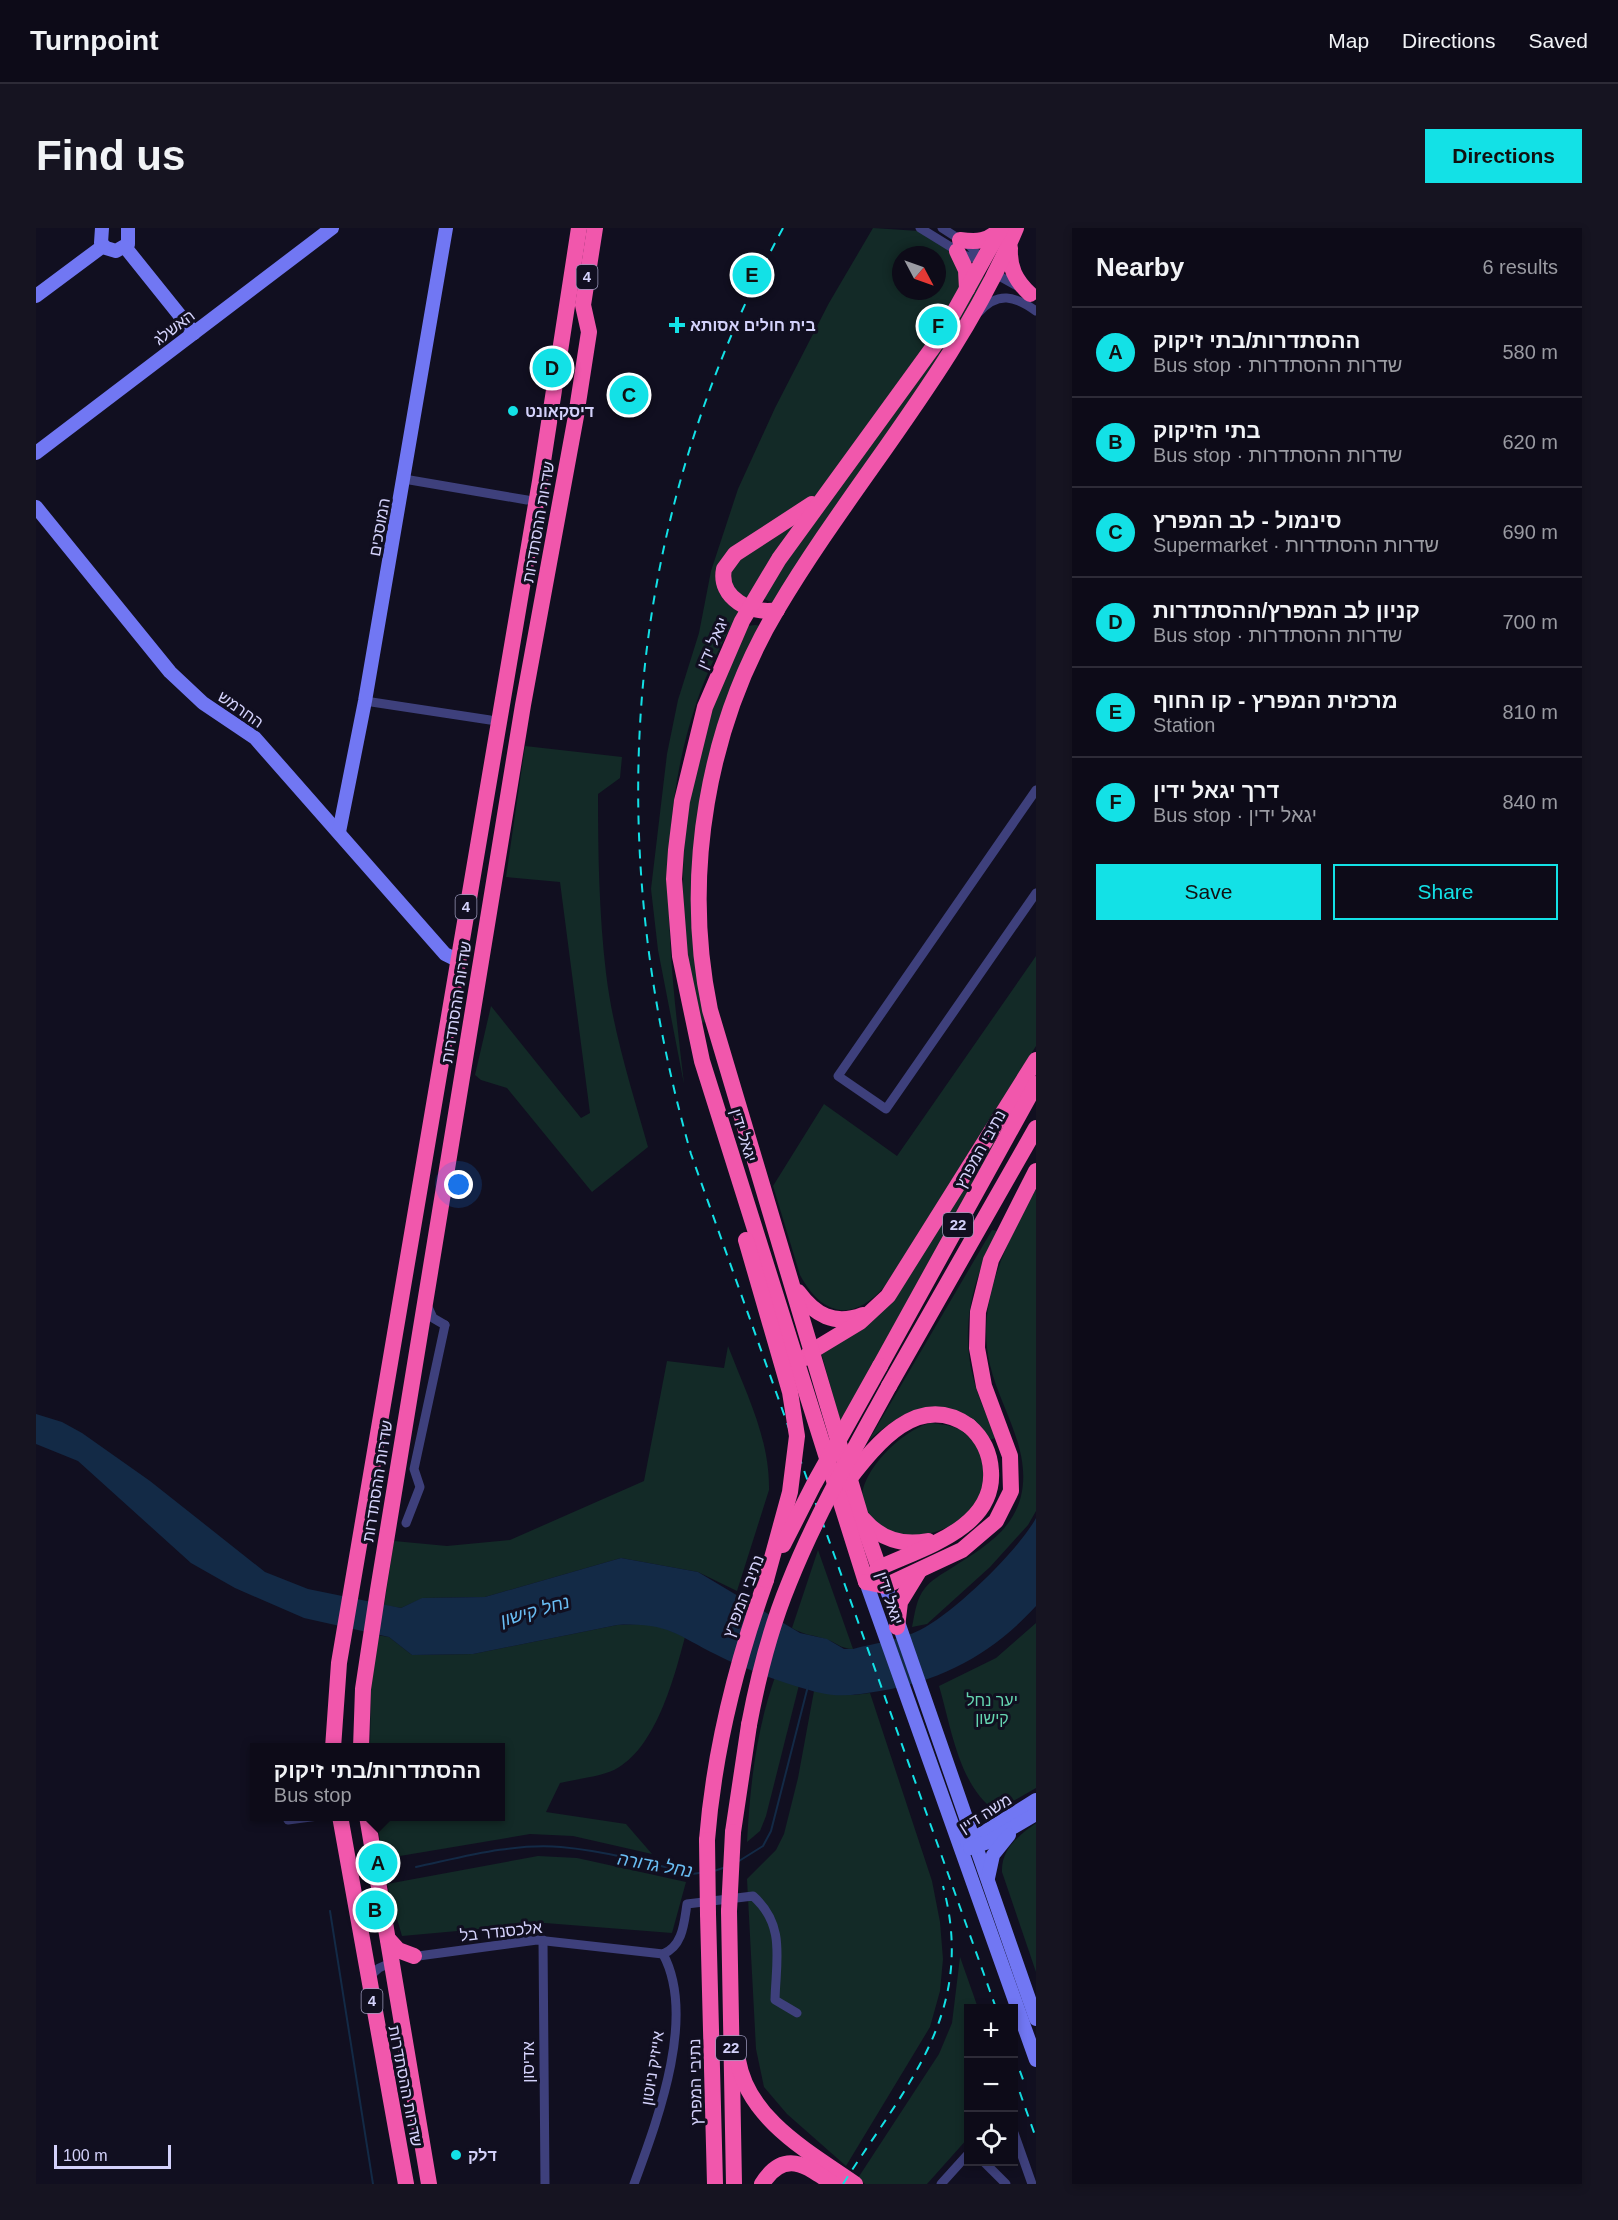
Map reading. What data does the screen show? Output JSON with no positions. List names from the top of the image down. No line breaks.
{"streets":{"highway":["4","שדרות ההסתדרות","יגאל ידין","נתיבי המפרץ","22"],"street":["האשלג","המוסכים","החרמש","משה דיין","אלכסנדר בל","אדיסון","אייזיק ניוטון"]},"crossings":[["שדרות ההסתדרות","החרמש"],["המוסכים","החרמש"],["יגאל ידין","משה דיין"],["אלכסנדר בל","אדיסון"],["אלכסנדר בל","אייזיק ניוטון"]],"water":["נחל קישון","נחל גדורה"],"parks":["יער נחל קישון"],"places":{"health":["בית חולים אסותא"],"other":["דיסקאונט","דלק"]},"scale_bar":"100 m","north":"bottom right","page":{"header":"Turnpoint","nav":["Map","Directions","Saved"],"buttons":["Directions",["Save","Share"]],"title":"Find us","heading":["Nearby","6 results"],"pins":["E","F","D","C","A","B"],"list":[{"mark":"A","name":"ההסתדרות/בתי זיקוק","note":"Bus stop · שדרות ההסתדרות","value":"580 m"},{"mark":"B","name":"בתי הזיקוק","note":"Bus stop · שדרות ההסתדרות","value":"620 m"},{"mark":"C","name":"סינמול - לב המפרץ","note":"Supermarket · שדרות ההסתדרות","value":"690 m"},{"mark":"D","name":"קניון לב המפרץ/ההסתדרות","note":"Bus stop · שדרות ההסתדרות","value":"700 m"},{"mark":"E","name":"מרכזית המפרץ - קו החוף","note":"Station","value":"810 m"},{"mark":"F","name":"דרך יגאל ידין","note":"Bus stop · יגאל ידין","value":"840 m"}],"popup":["ההסתדרות/בתי זיקוק","Bus stop"],"map_buttons":["+","−"],"scale":"100 m"}}
